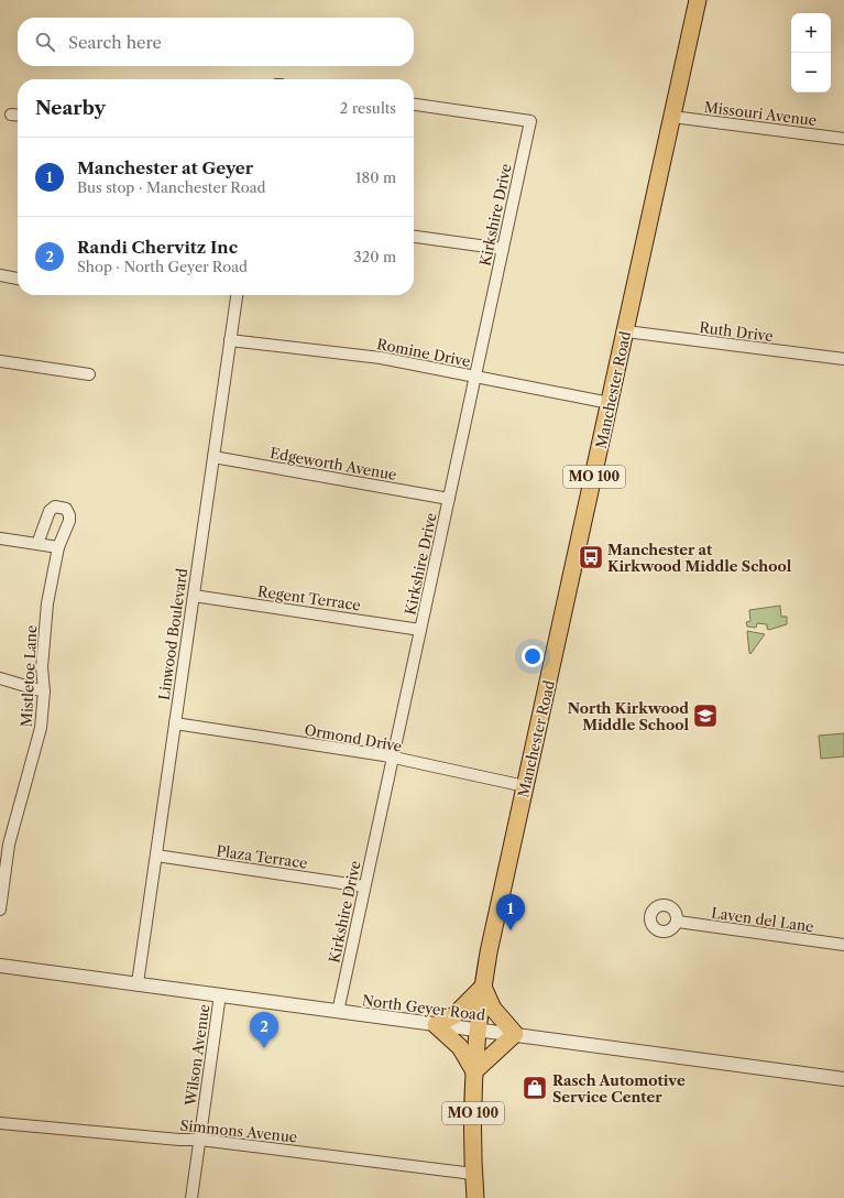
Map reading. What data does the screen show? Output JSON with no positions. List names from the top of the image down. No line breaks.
{"streets":{"main road":["Manchester Road","MO 100"],"street":["Missouri Avenue","Kirkshire Drive","Ruth Drive","Romine Drive","Edgeworth Avenue","Regent Terrace","Linwood Boulevard","Mistletoe Lane","Ormond Drive","Plaza Terrace","Laven del Lane","North Geyer Road","Wilson Avenue","Simmons Avenue"]},"crossings":[["Missouri Avenue","Manchester Road"],["Kirkshire Drive","Romine Drive"],["Kirkshire Drive","Edgeworth Avenue"],["Kirkshire Drive","Regent Terrace"],["Kirkshire Drive","Ormond Drive"],["Kirkshire Drive","Plaza Terrace"],["Kirkshire Drive","North Geyer Road"],["Ruth Drive","Manchester Road"],["Romine Drive","Manchester Road"],["Romine Drive","Linwood Boulevard"],["Manchester Road","Ormond Drive"],["Manchester Road","North Geyer Road"],["Manchester Road","Simmons Avenue"],["Edgeworth Avenue","Linwood Boulevard"],["Regent Terrace","Linwood Boulevard"],["Linwood Boulevard","Ormond Drive"],["Linwood Boulevard","Plaza Terrace"],["Linwood Boulevard","North Geyer Road"],["North Geyer Road","Wilson Avenue"],["Wilson Avenue","Simmons Avenue"]],"places":{"bus stop":["Manchester at Kirkwood Middle School"],"school or university":["North Kirkwood Middle School"],"shop":["Rasch Automotive Service Center"]},"page":{"map_buttons":["+","−"],"search":"Search here","heading":["Nearby","2 results"],"list":[{"mark":"1","name":"Manchester at Geyer","note":"Bus stop · Manchester Road","value":"180 m"},{"mark":"2","name":"Randi Chervitz Inc","note":"Shop · North Geyer Road","value":"320 m"}],"pins":["1","2"]}}
